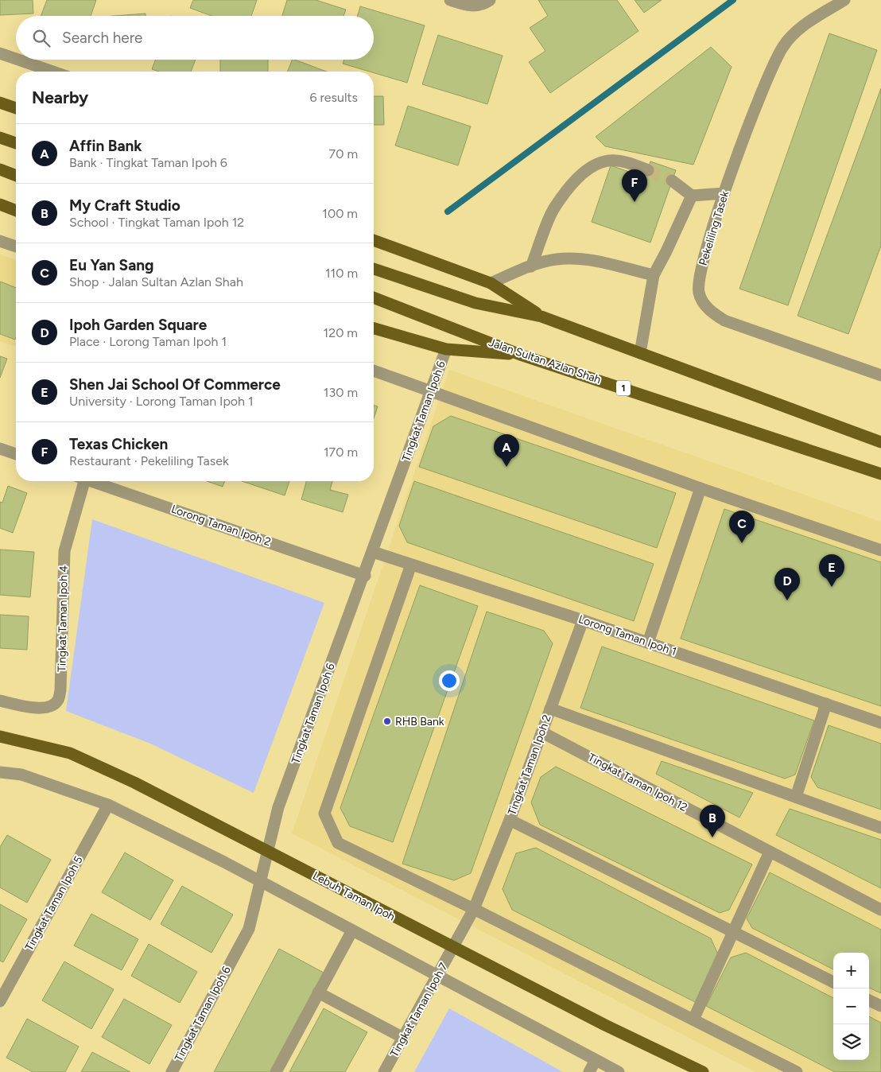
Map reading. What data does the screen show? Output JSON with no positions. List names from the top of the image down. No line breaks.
{"streets":{"main road":["Jalan Sultan Azlan Shah","1","Lebuh Taman Ipoh"],"street":["Pekeliling Tasek","Tingkat Taman Ipoh 6","Lorong Taman Ipoh 2","Tingkat Taman Ipoh 4","Lorong Taman Ipoh 1","Tingkat Taman Ipoh 2","Tingkat Taman Ipoh 12","Tingkat Taman Ipoh 5","Tingkat Taman Ipoh 7"]},"crossings":[["Tingkat Taman Ipoh 6","Lorong Taman Ipoh 2"],["Tingkat Taman Ipoh 6","Lorong Taman Ipoh 1"],["Tingkat Taman Ipoh 6","Lebuh Taman Ipoh"],["Lorong Taman Ipoh 1","Tingkat Taman Ipoh 2"],["Tingkat Taman Ipoh 2","Tingkat Taman Ipoh 12"],["Tingkat Taman Ipoh 2","Lebuh Taman Ipoh"],["Tingkat Taman Ipoh 2","Tingkat Taman Ipoh 7"],["Lebuh Taman Ipoh","Tingkat Taman Ipoh 7"]],"places":["RHB Bank"],"page":{"search":"Search here","heading":["Nearby","6 results"],"list":[{"mark":"A","name":"Affin Bank","note":"Bank · Tingkat Taman Ipoh 6","value":"70 m"},{"mark":"B","name":"My Craft Studio","note":"School · Tingkat Taman Ipoh 12","value":"100 m"},{"mark":"C","name":"Eu Yan Sang","note":"Shop · Jalan Sultan Azlan Shah","value":"110 m"},{"mark":"D","name":"Ipoh Garden Square","note":"Place · Lorong Taman Ipoh 1","value":"120 m"},{"mark":"E","name":"Shen Jai School Of Commerce","note":"University · Lorong Taman Ipoh 1","value":"130 m"},{"mark":"F","name":"Texas Chicken","note":"Restaurant · Pekeliling Tasek","value":"170 m"}],"pins":["F","A","C","E","D","B"],"map_buttons":["+","−"]}}
